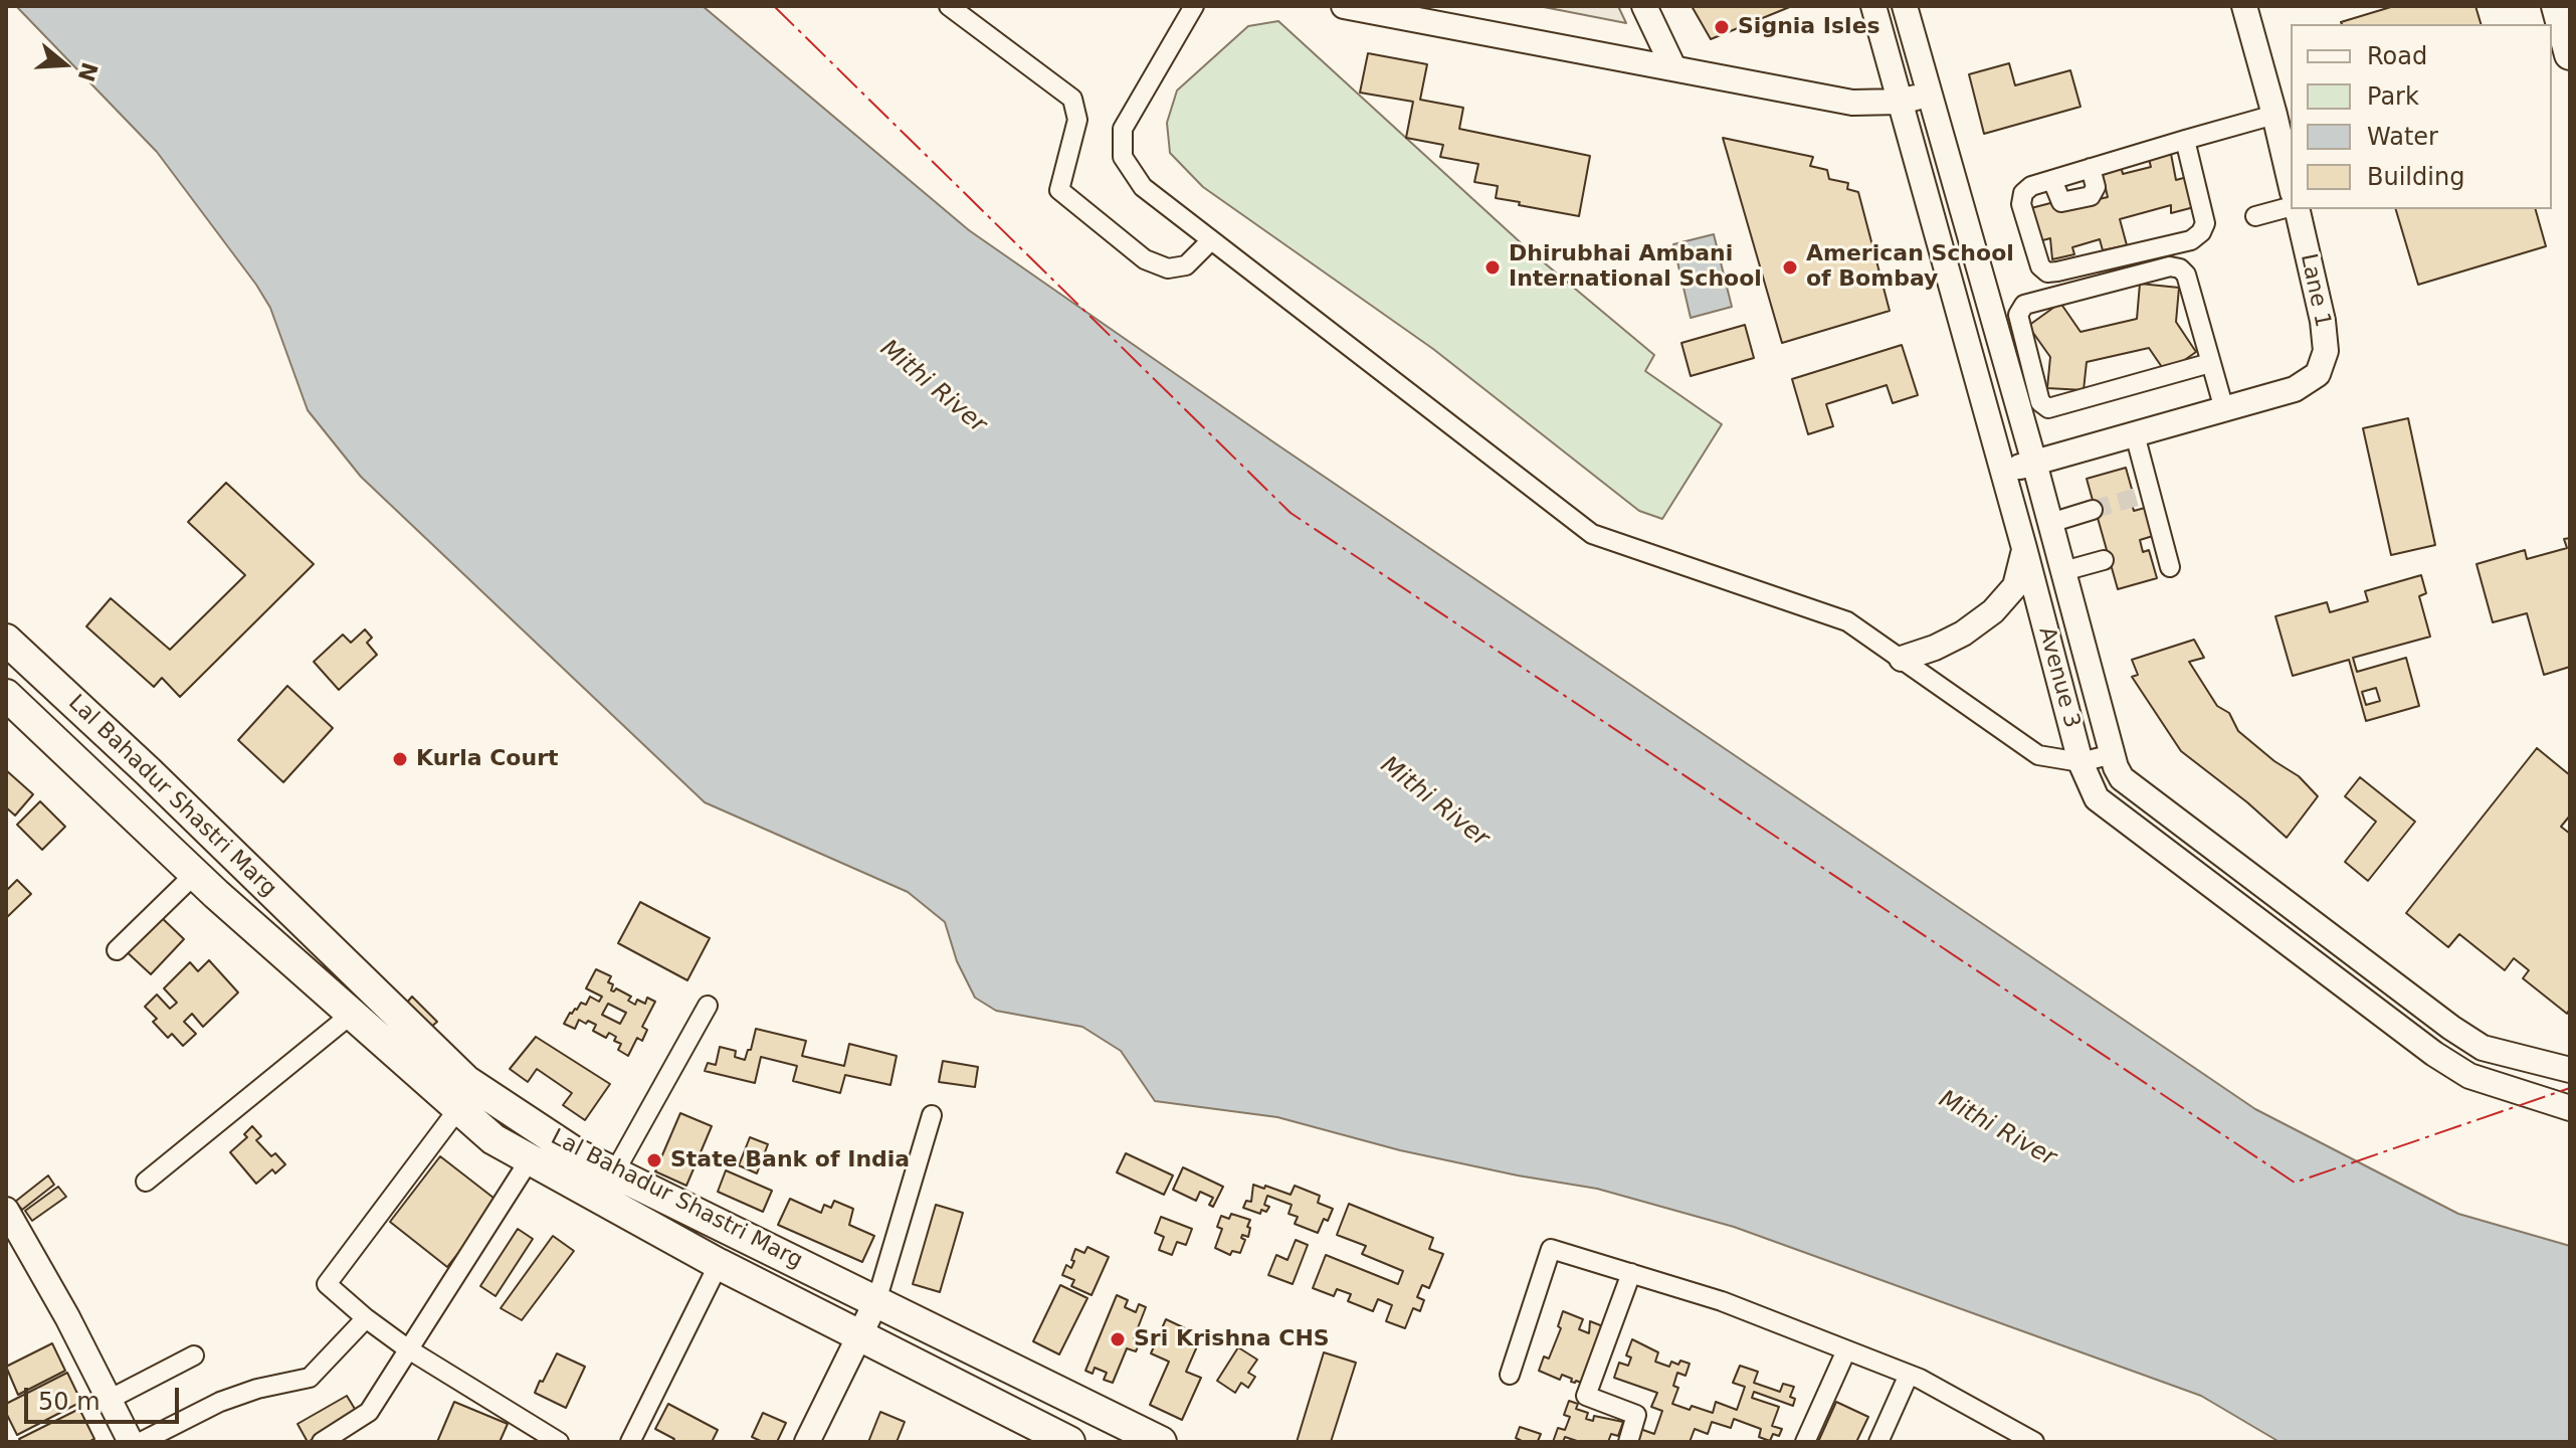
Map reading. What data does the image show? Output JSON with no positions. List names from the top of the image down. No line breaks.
{"streets":{"main road":["Lal Bahadur Shastri Marg"],"street":["Lane 1","Avenue 3"]},"water":["Mithi River"],"places":["Signia Isles","Dhirubhai Ambani International School","American School of Bombay","Kurla Court","State Bank of India","Sri Krishna CHS"],"legend":["Road","Park","Water","Building"],"scale_bar":"50 m","north":"right"}
